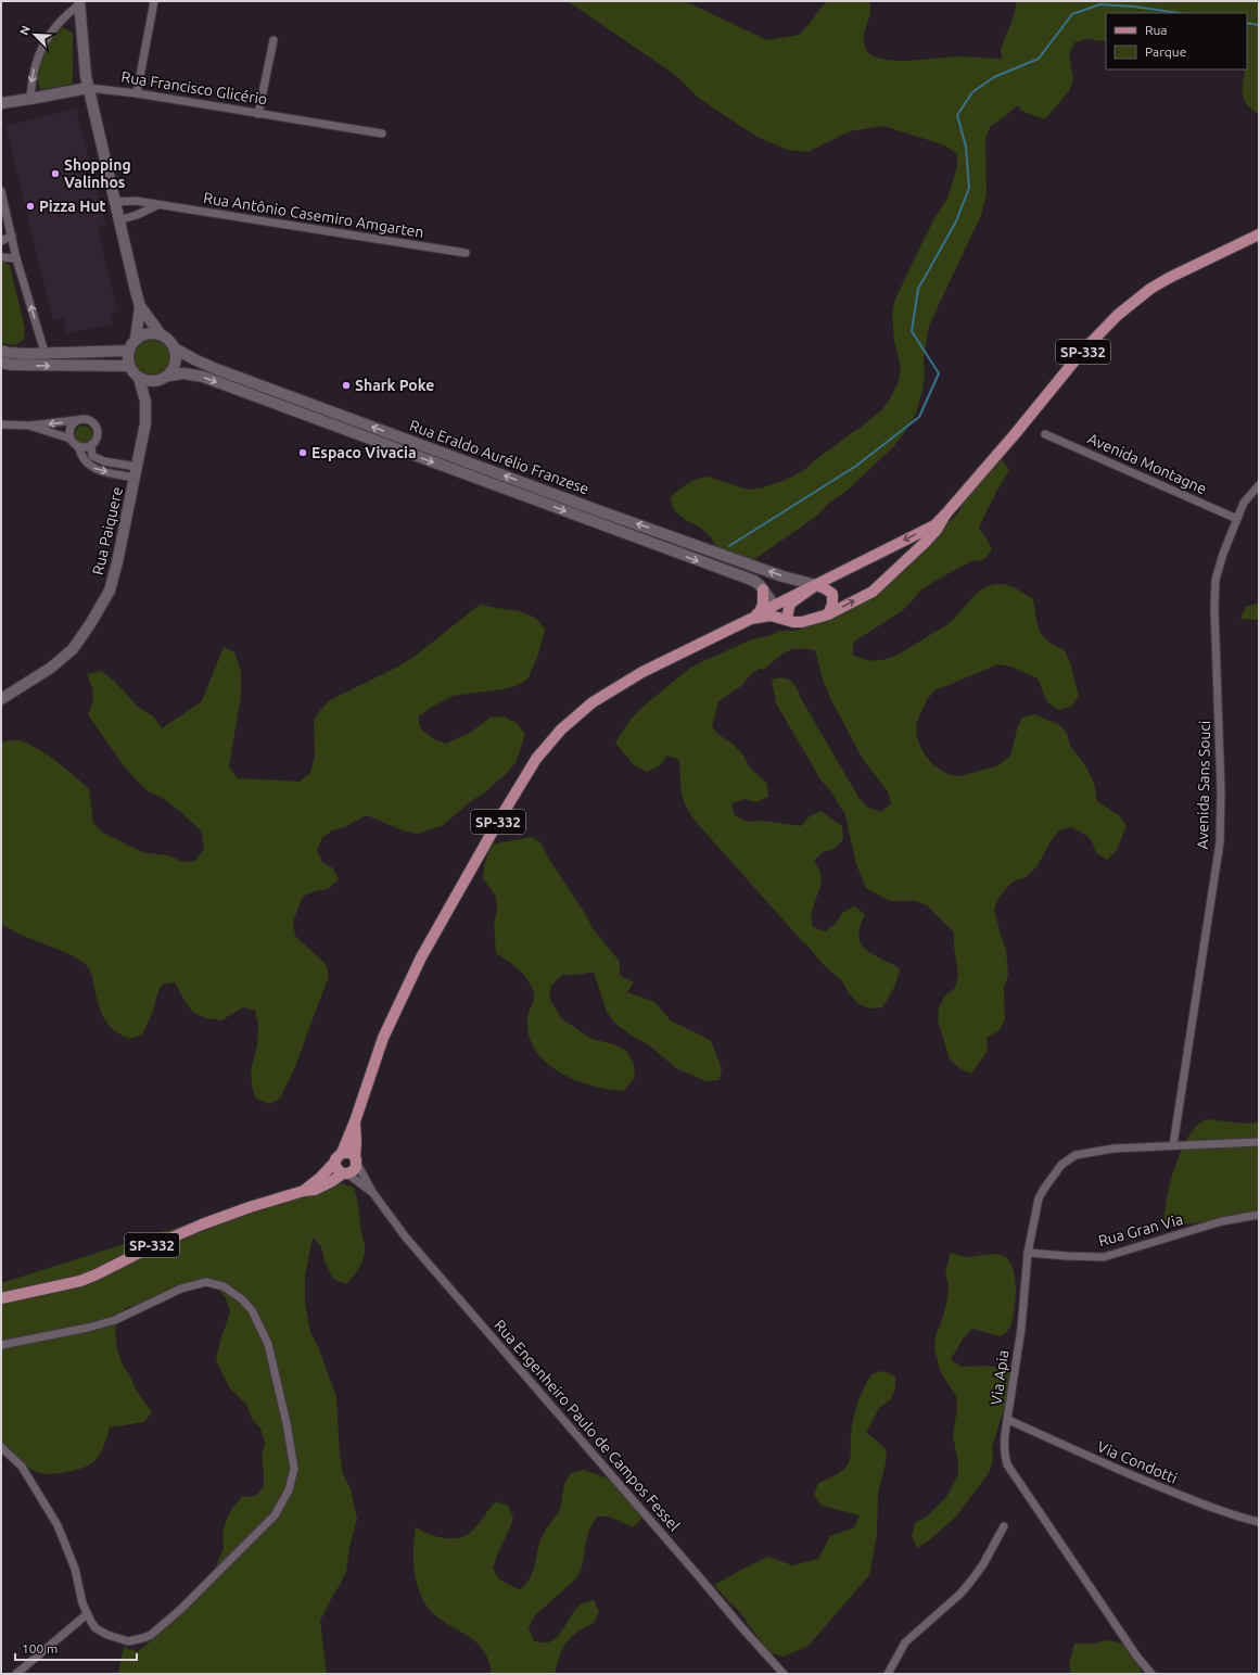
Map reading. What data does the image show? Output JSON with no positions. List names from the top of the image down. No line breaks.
{"streets":{"main road":["Rua Francisco Glicério","SP-332","Rua Eraldo Aurélio Franzese","Rua Paiquere"],"street":["Rua Antônio Casemiro Amgarten","Avenida Montagne","Avenida Sans Souci","Rua Gran Via","Via Apia","Rua Engenheiro Paulo de Campos Fessel","Via Condotti"]},"crossings":[["SP-332","Rua Eraldo Aurélio Franzese"],["SP-332","Rua Engenheiro Paulo de Campos Fessel"],["Rua Eraldo Aurélio Franzese","Rua Paiquere"],["Avenida Montagne","Avenida Sans Souci"],["Avenida Sans Souci","Via Apia"],["Rua Gran Via","Via Apia"],["Via Apia","Via Condotti"]],"places":["Shopping Valinhos","Pizza Hut","Shark Poke","Espaco Vivacia"],"legend":["Rua","Parque"],"scale_bar":"100 m","north":"top left"}
